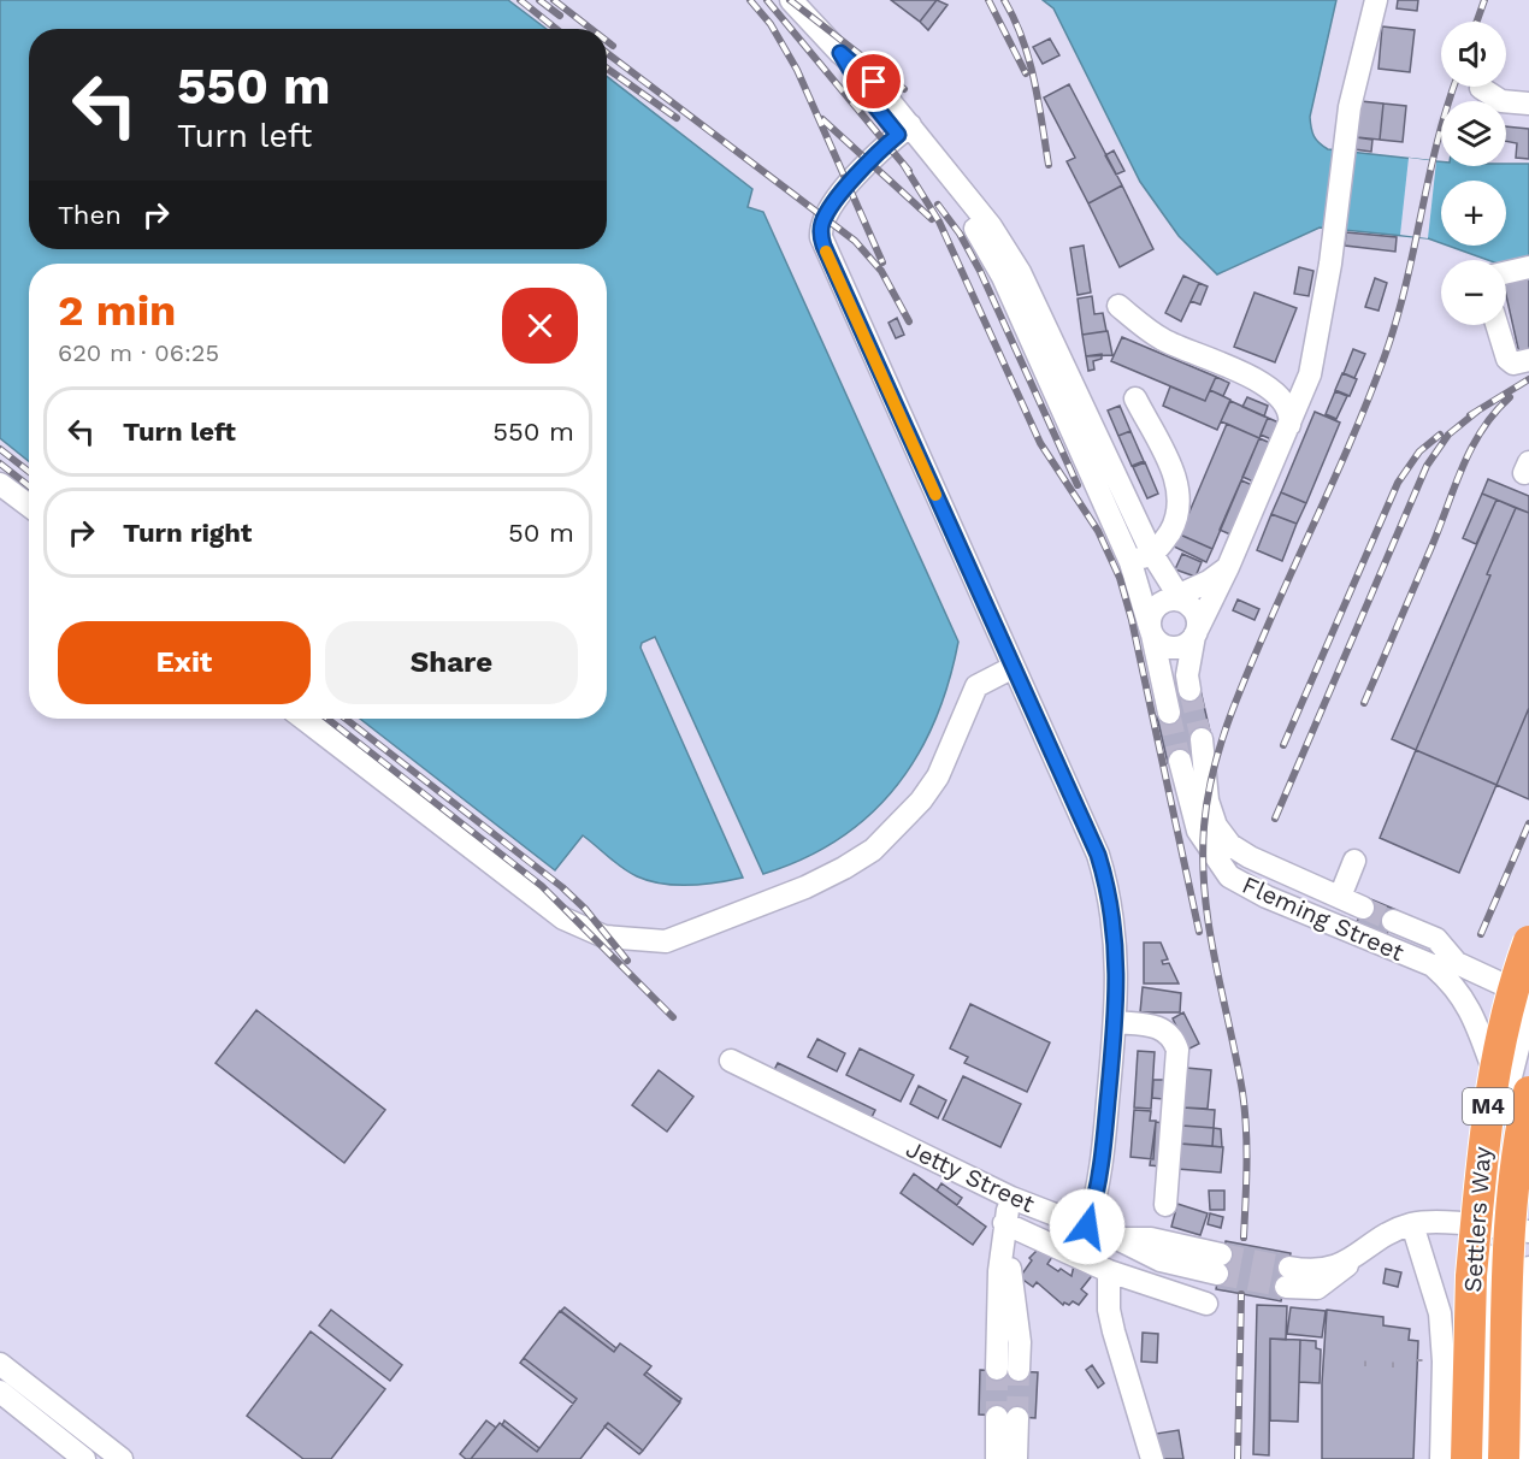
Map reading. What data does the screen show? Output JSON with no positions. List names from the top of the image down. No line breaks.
{"streets":{"highway":["M4","Settlers Way"],"street":["Fleming Street","Jetty Street"]},"page":{"map_buttons":["+","−"],"turn":["550 m","Turn left"],"then":"Then","heading":["2 min","620 m · 06:25"],"list":[{"name":"Turn left","value":"550 m"},{"name":"Turn right","value":"50 m"}],"buttons":["Exit","Share"]}}
